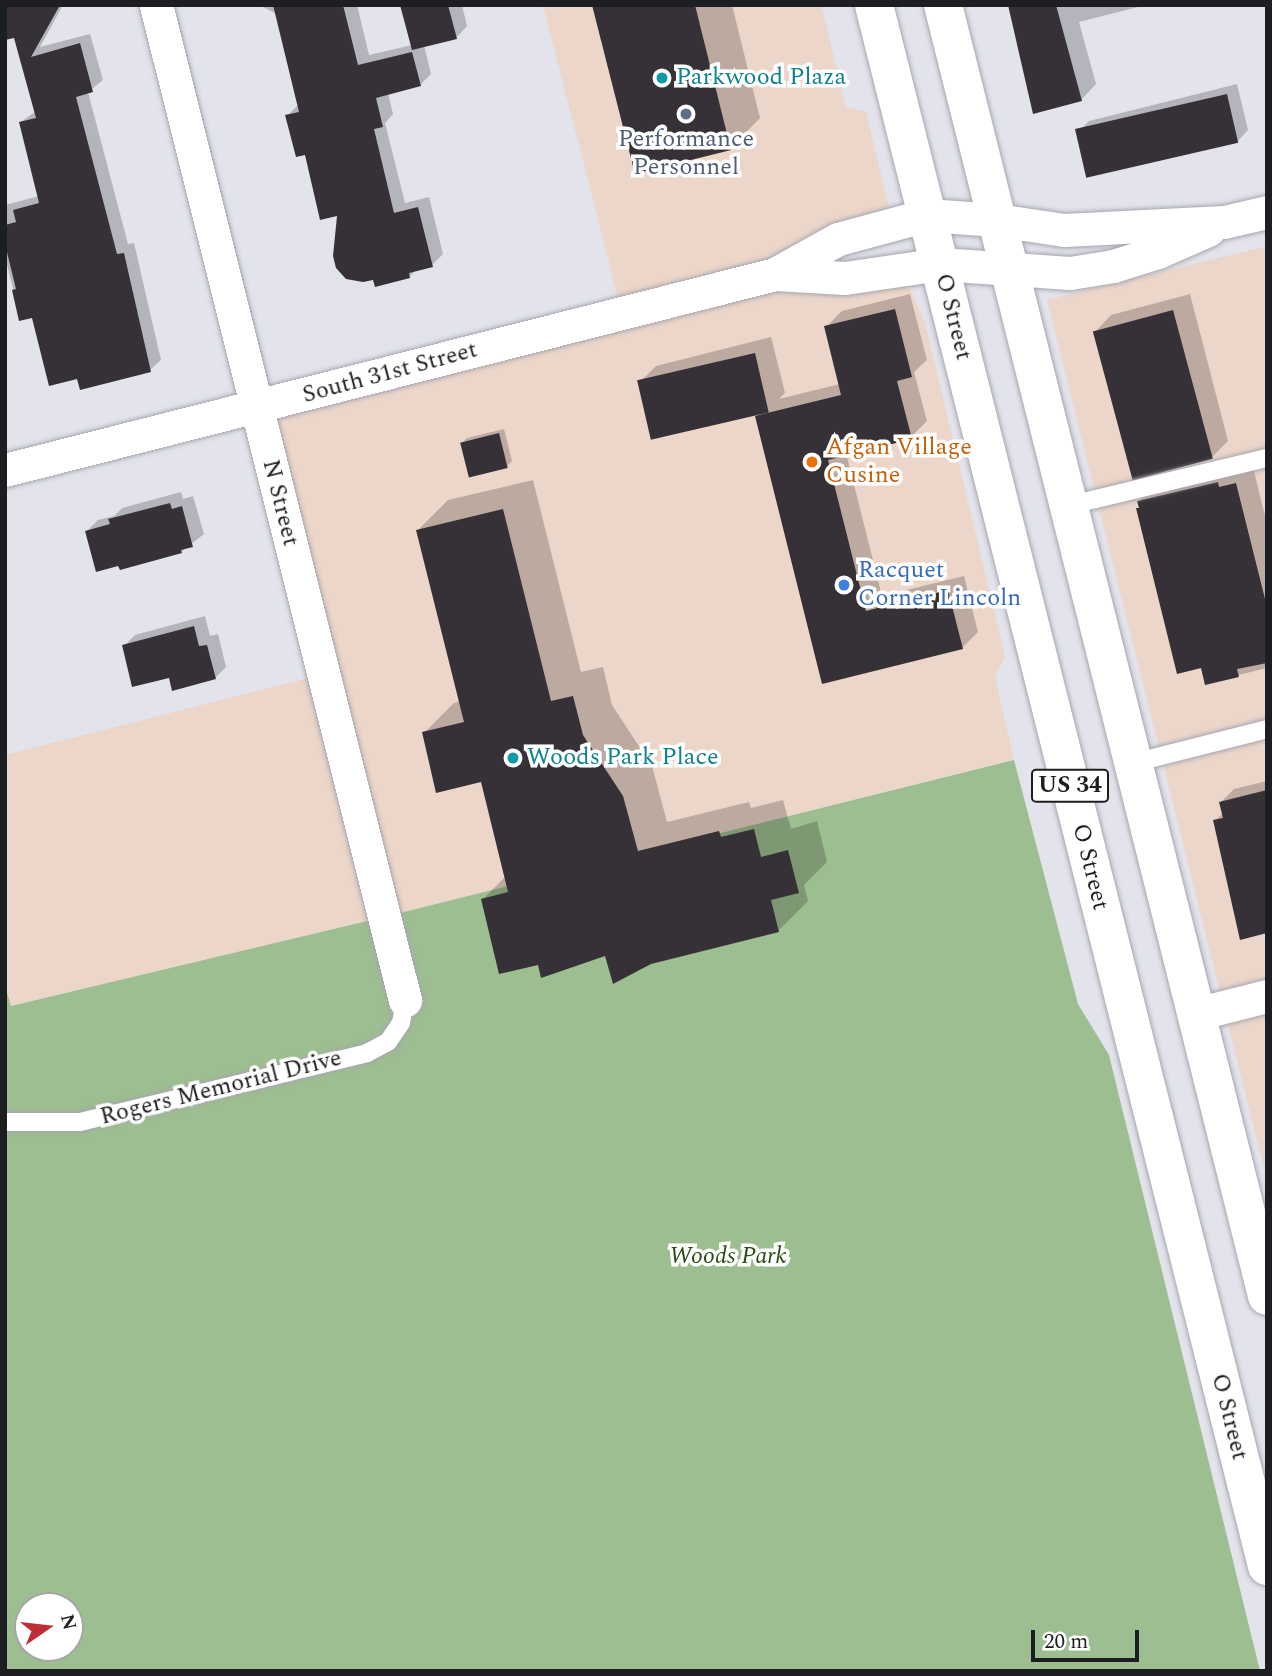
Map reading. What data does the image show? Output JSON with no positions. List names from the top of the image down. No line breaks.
{"streets":{"main road":["O Street","US 34"],"street":["South 31st Street","N Street"],"lane":["Rogers Memorial Drive"]},"crossings":[["O Street","South 31st Street"],["South 31st Street","N Street"],["South 31st Street","US 34"],["N Street","Rogers Memorial Drive"]],"parks":["Woods Park"],"places":["Parkwood Plaza","Performance Personnel","Afgan Village Cusine","Racquet Corner Lincoln","Woods Park Place"],"scale_bar":"20 m","north":"right"}
